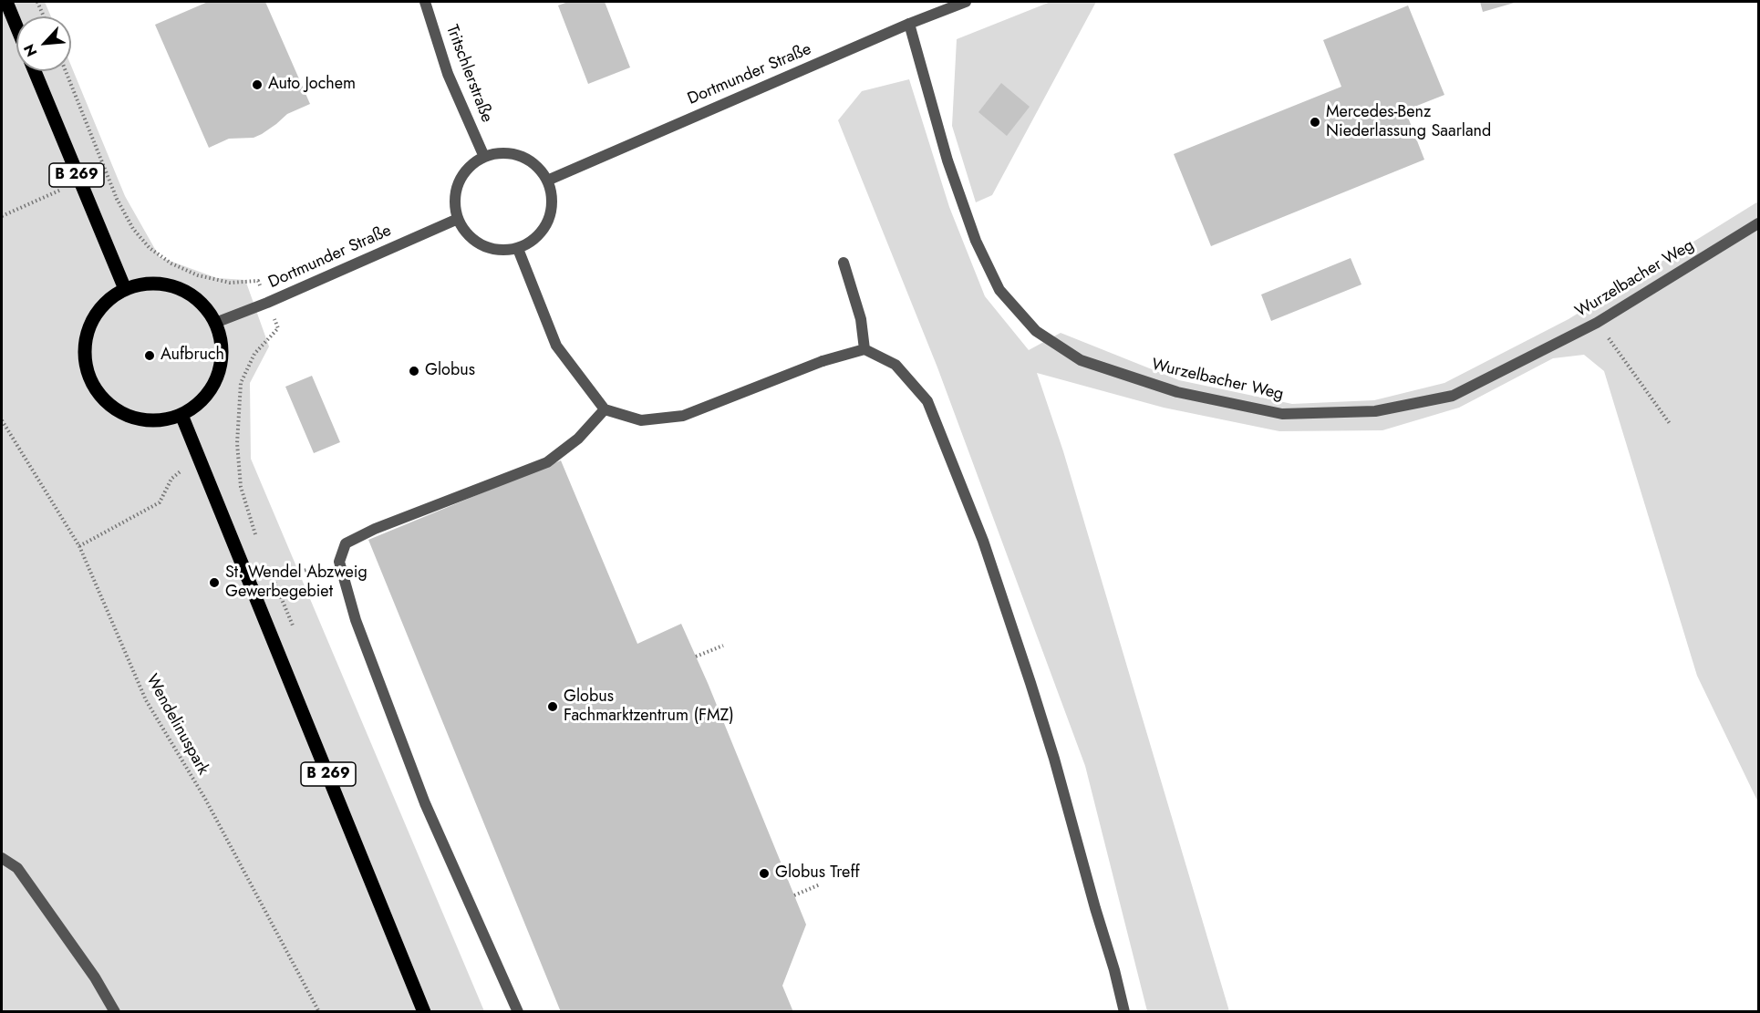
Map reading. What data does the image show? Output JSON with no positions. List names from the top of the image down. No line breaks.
{"streets":{"main road":["B 269"],"street":["Tritschlerstraße","Dortmunder Straße","Wurzelbacher Weg"],"path":["Wendelinuspark"]},"crossings":[["Tritschlerstraße","Dortmunder Straße"],["Dortmunder Straße","B 269"],["Dortmunder Straße","Wurzelbacher Weg"]],"places":["Auto Jochem","Mercedes-Benz Niederlassung Saarland","Aufbruch","Globus","St. Wendel Abzweig Gewerbegebiet","Globus Fachmarktzentrum (FMZ)","Globus Treff"],"north":"bottom left"}
